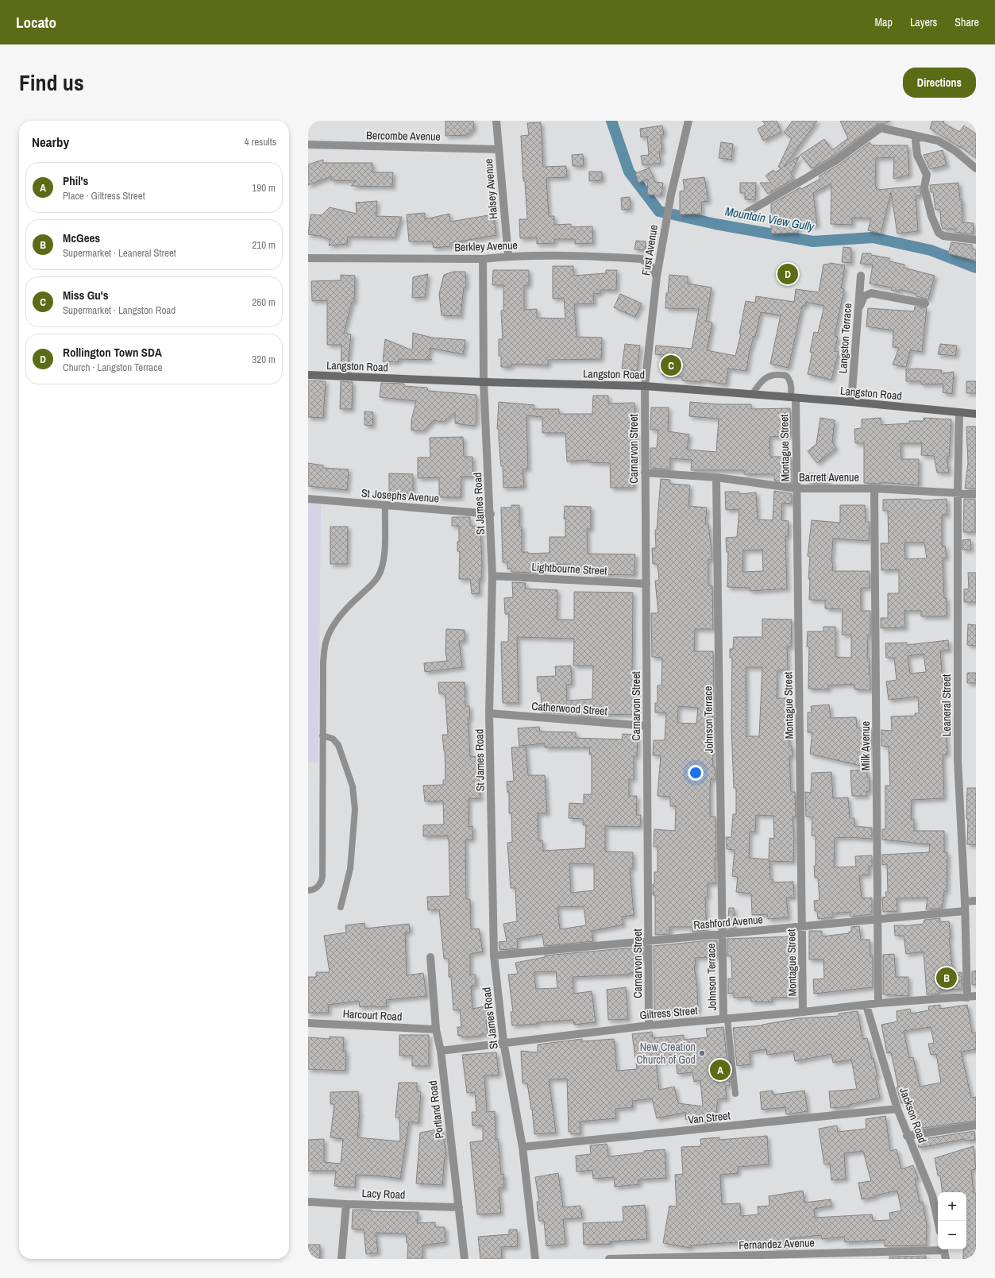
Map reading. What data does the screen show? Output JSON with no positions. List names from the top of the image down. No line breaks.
{"streets":{"street":["Bercombe Avenue","Halsey Avenue","Berkley Avenue","First Avenue","Langston Terrace","Langston Road","Montague Street","Carnarvon Street","Barrett Avenue","St Josephs Avenue","St James Road","Lightbourne Street","Leaneral Street","Catherwood Street","Johnson Terrace","Milk Avenue","Rashford Avenue","Giltress Street","Harcourt Road","Portland Road","Jackson Road","Van Street","Lacy Road","Fernandez Avenue"]},"crossings":[["Bercombe Avenue","Halsey Avenue"],["Halsey Avenue","Berkley Avenue"],["Berkley Avenue","First Avenue"],["Berkley Avenue","St James Road"],["First Avenue","Langston Road"],["First Avenue","Carnarvon Street"],["Langston Terrace","Langston Road"],["Langston Road","Montague Street"],["Langston Road","Carnarvon Street"],["Langston Road","St James Road"],["Langston Road","Leaneral Street"],["Montague Street","Barrett Avenue"],["Montague Street","Rashford Avenue"],["Montague Street","Giltress Street"],["Carnarvon Street","Barrett Avenue"],["Carnarvon Street","Lightbourne Street"],["Carnarvon Street","Catherwood Street"],["Carnarvon Street","Rashford Avenue"],["Carnarvon Street","Giltress Street"],["Barrett Avenue","Leaneral Street"],["Barrett Avenue","Johnson Terrace"],["Barrett Avenue","Milk Avenue"],["St Josephs Avenue","St James Road"],["St James Road","Lightbourne Street"],["St James Road","Catherwood Street"],["St James Road","Rashford Avenue"],["St James Road","Giltress Street"],["St James Road","Van Street"],["Leaneral Street","Rashford Avenue"],["Leaneral Street","Giltress Street"],["Johnson Terrace","Rashford Avenue"],["Johnson Terrace","Giltress Street"],["Milk Avenue","Rashford Avenue"],["Milk Avenue","Giltress Street"],["Giltress Street","Portland Road"],["Giltress Street","Jackson Road"],["Harcourt Road","Portland Road"],["Portland Road","Lacy Road"],["Jackson Road","Van Street"]],"water":["Mountain View Gully"],"places":["New Creation Church of God"],"page":{"header":"Locato","nav":["Map","Layers","Share"],"title":"Find us","buttons":"Directions","heading":["Nearby","4 results"],"list":[{"mark":"A","name":"Phil's","note":"Place · Giltress Street","value":"190 m"},{"mark":"B","name":"McGees","note":"Supermarket · Leaneral Street","value":"210 m"},{"mark":"C","name":"Miss Gu's","note":"Supermarket · Langston Road","value":"260 m"},{"mark":"D","name":"Rollington Town SDA","note":"Church · Langston Terrace","value":"320 m"}],"pins":["D","C","B","A"],"map_buttons":["+","−"]}}
